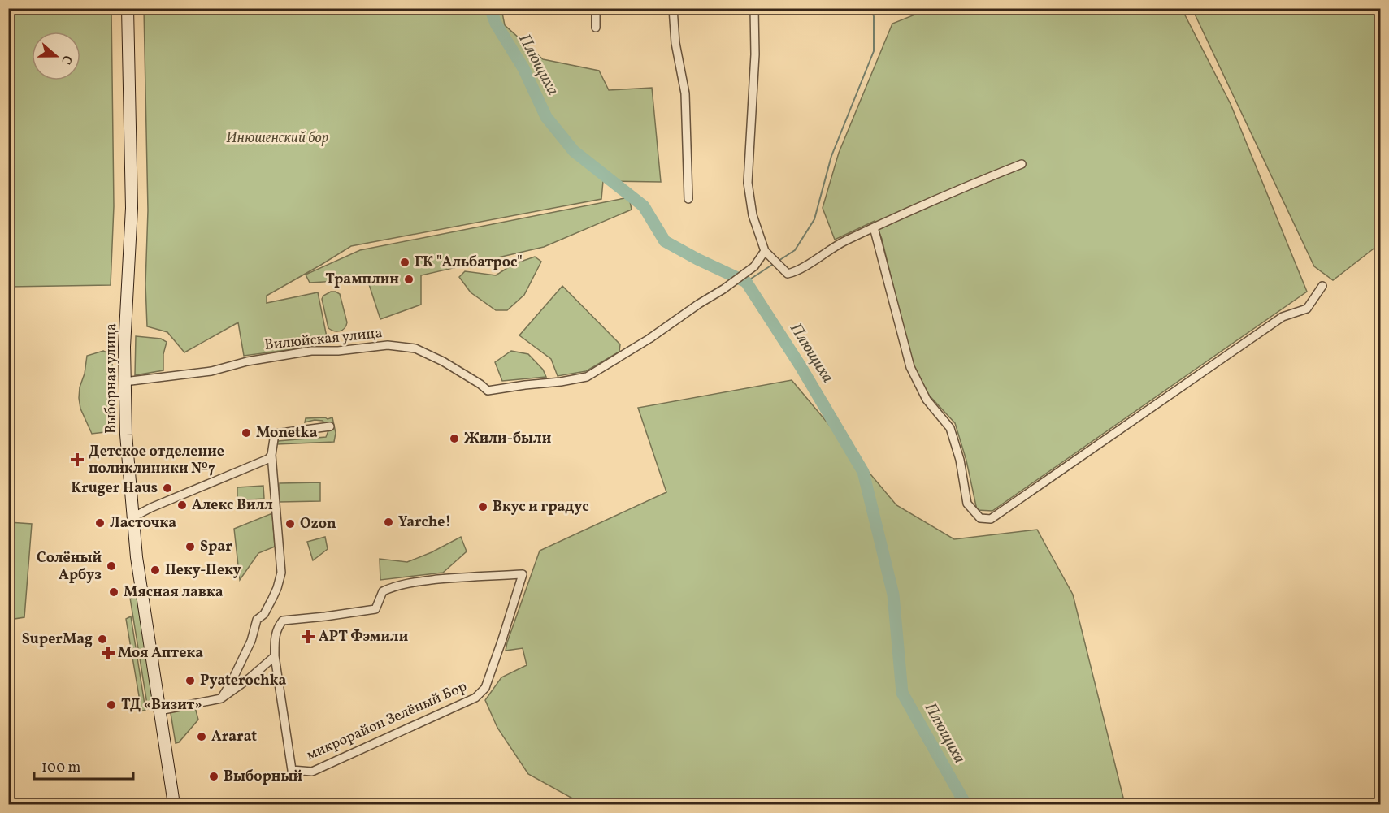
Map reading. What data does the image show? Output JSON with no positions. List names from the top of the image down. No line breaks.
{"streets":{"main road":["Выборная улица"],"street":["Вилюйская улица","микрорайон Зелёный Бор"]},"crossings":[["Вилюйская улица","Выборная улица"]],"water":["Плющиха"],"parks":["Инюшенский бор"],"places":{"other":["ГК \"Альбатрос\"","Трамплин","Monetka","Жили-были","Kruger Haus","Алекс Вилл","Вкус и градус","Yarche!","Ласточка","Ozon","Spar","Солёный Арбуз","Пеку-Пеку","Мясная лавка","SuperMag","Pyaterochka","ТД «Визит»","Ararat","Выборный"],"health":["Детское отделение поликлиники №7","АРТ Фэмили","Моя Аптека"]},"scale_bar":"100 m","north":"right"}
